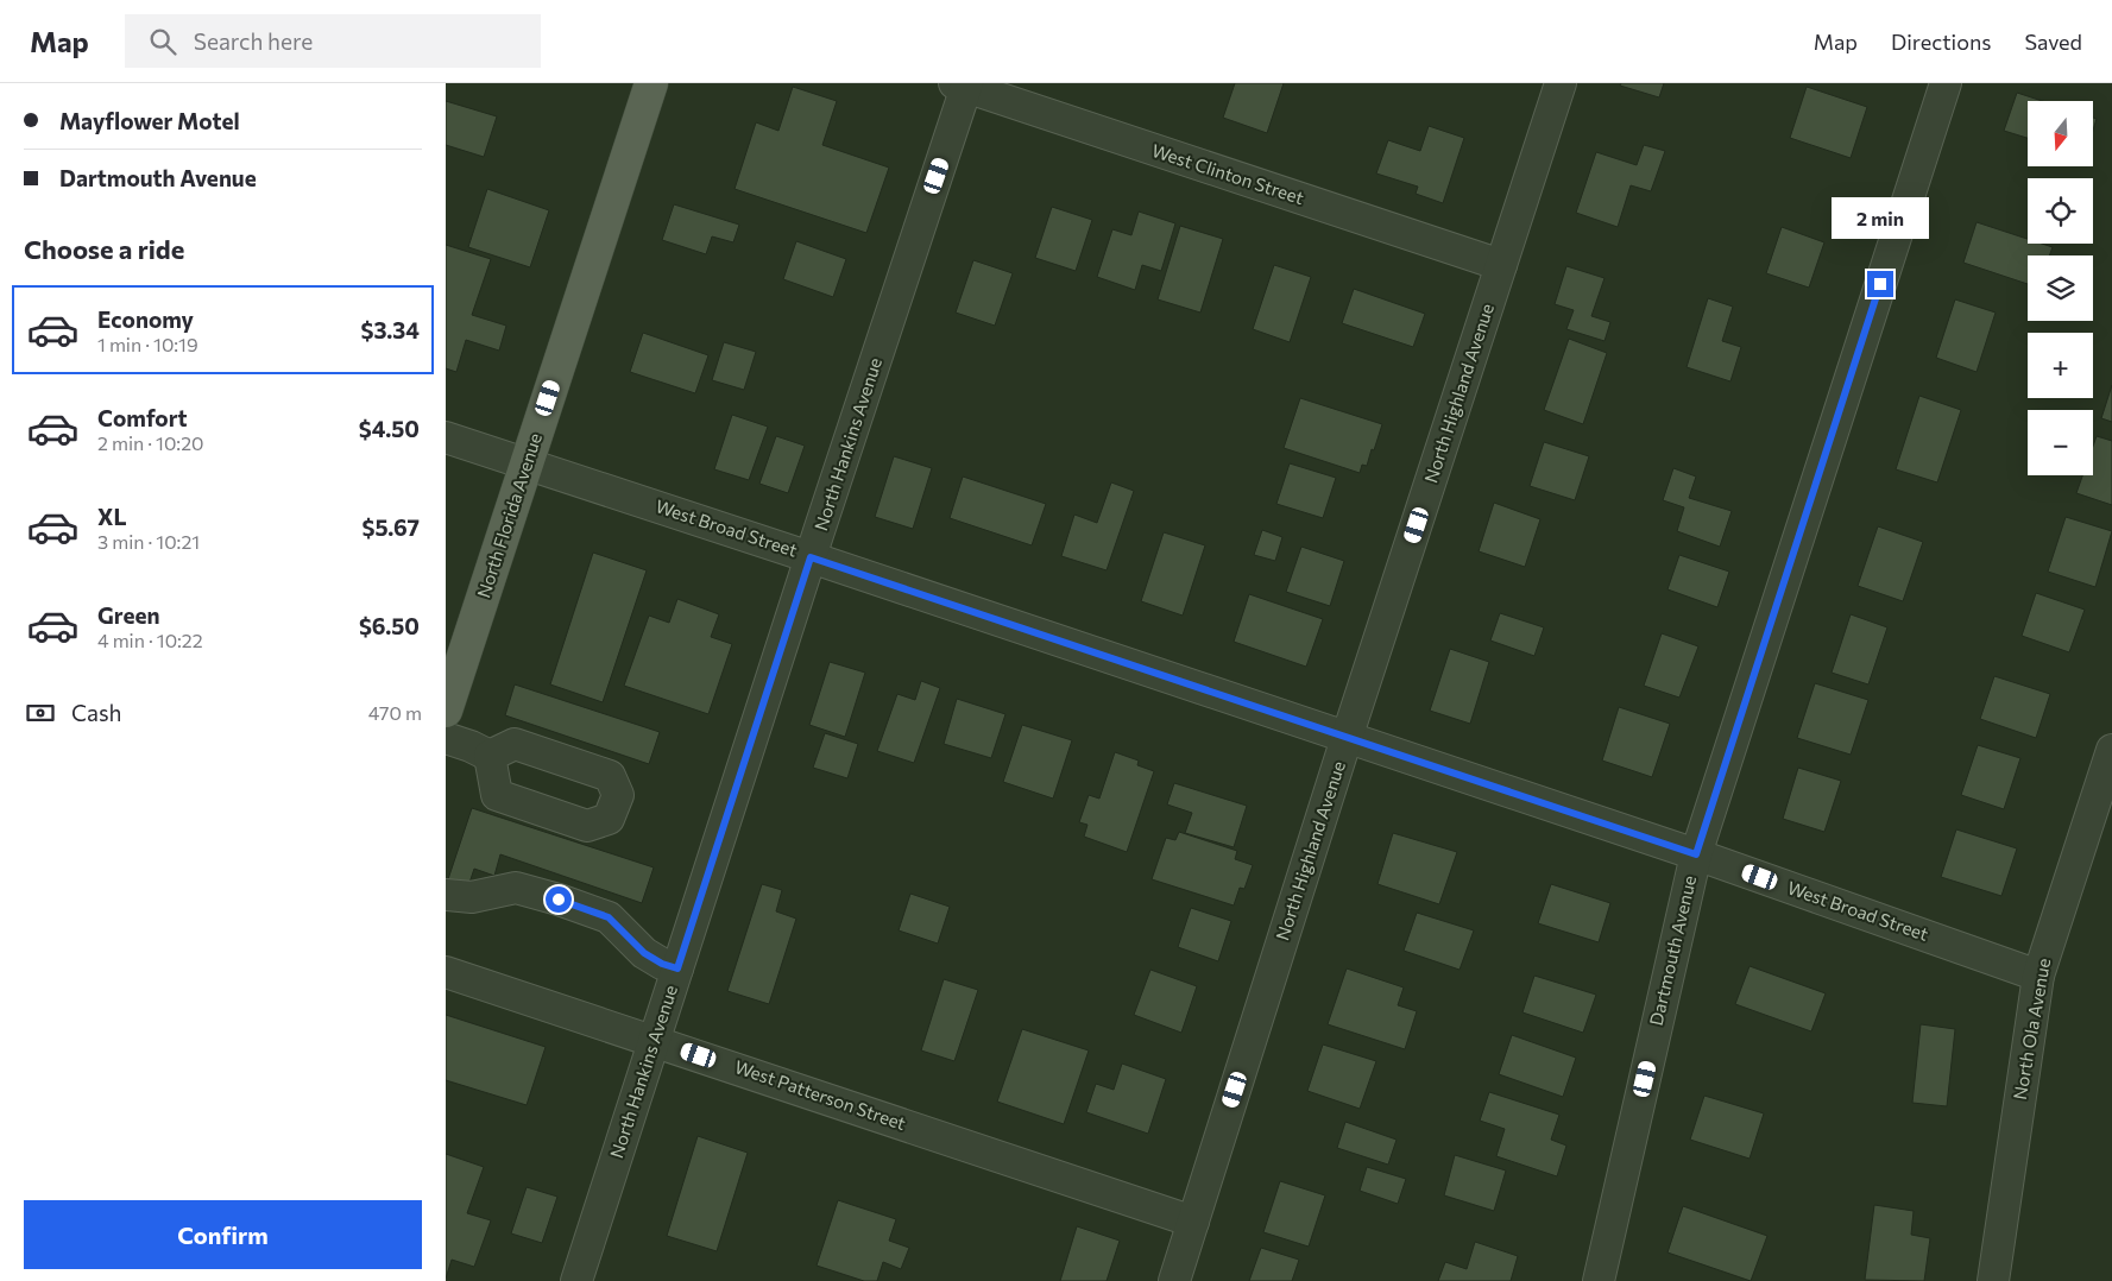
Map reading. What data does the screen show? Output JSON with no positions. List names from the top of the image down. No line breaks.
{"streets":{"main road":["North Florida Avenue"],"street":["West Clinton Street","North Highland Avenue","North Hankins Avenue","West Broad Street","Dartmouth Avenue","North Ola Avenue","West Patterson Street"]},"crossings":[["West Clinton Street","North Highland Avenue"],["West Clinton Street","North Hankins Avenue"],["North Highland Avenue","West Broad Street"],["North Highland Avenue","West Patterson Street"],["North Hankins Avenue","West Broad Street"],["North Hankins Avenue","West Patterson Street"],["North Florida Avenue","West Broad Street"],["West Broad Street","Dartmouth Avenue"],["West Broad Street","North Ola Avenue"]],"north":"bottom","page":{"header":"Map","search":"Search here","nav":["Map","Directions","Saved"],"banner":["Mayflower Motel","Dartmouth Avenue"],"map_buttons":["+","−"],"bubble":"2 min","heading":"Choose a ride","list":[{"name":"Economy","note":"1 min · 10:19","value":"$3.34"},{"name":"Comfort","note":"2 min · 10:20","value":"$4.50"},{"name":"XL","note":"3 min · 10:21","value":"$5.67"},{"name":"Green","note":"4 min · 10:22","value":"$6.50"}],"pay":["Cash","470 m"],"buttons":"Confirm"}}
